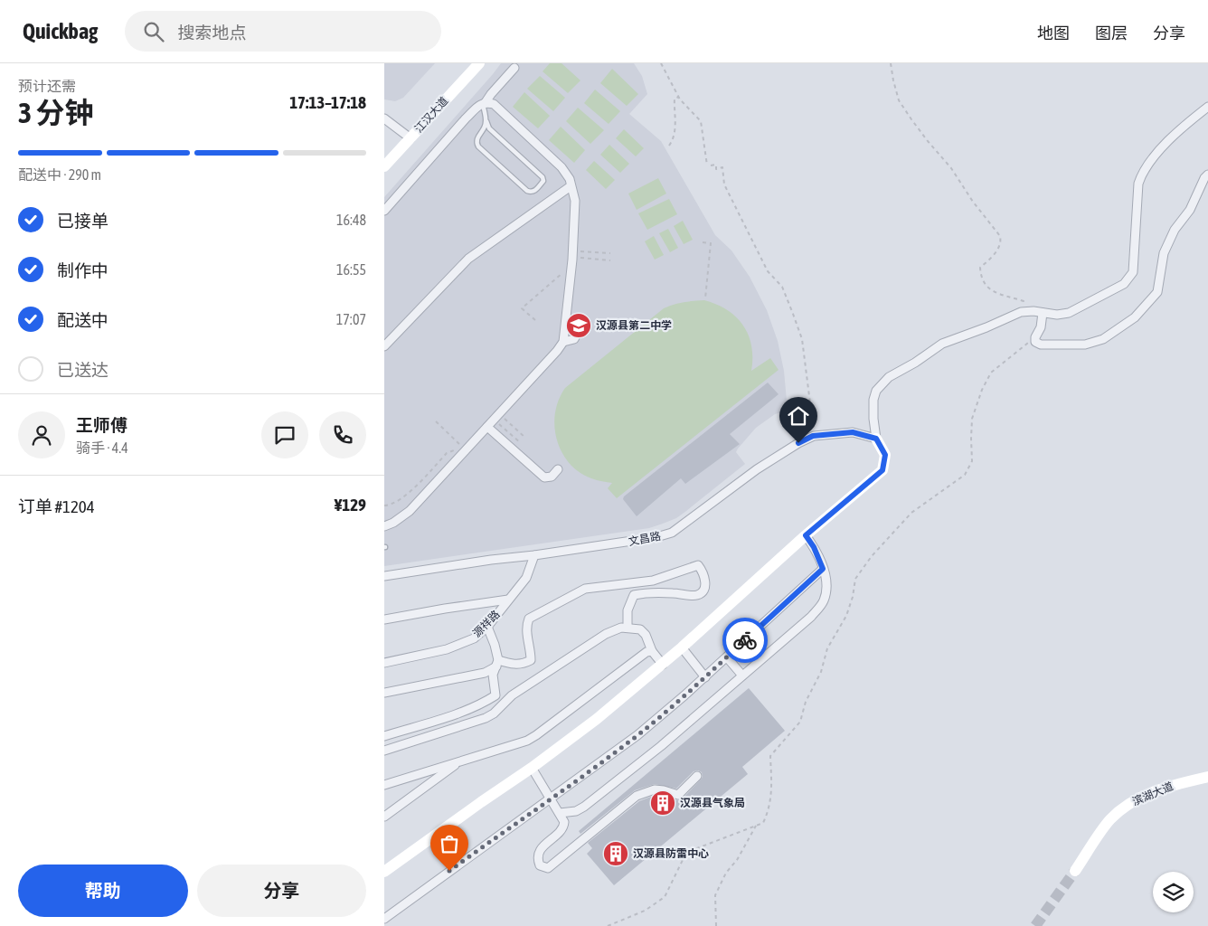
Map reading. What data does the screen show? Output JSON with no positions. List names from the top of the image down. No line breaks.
{"streets":{"main road":["江汉大道","滨湖大道"],"street":["文昌路","源祥路"]},"crossings":[["文昌路","源祥路"]],"places":{"school or university":["汉源县第二中学"],"building":["汉源县气象局","汉源县防雷中心"]},"page":{"header":"Quickbag","search":"搜索地点","nav":["地图","图层","分享"],"heading":["3 分钟","预计还需","17:13–17:18"],"panel":["王师傅","骑手 · 4.4","订单 #1204","¥129"],"bar":"配送中 · 290 m","list":[["已接单","16:48"],["制作中","16:55"],["配送中","17:07"],"已送达"],"buttons":["帮助","分享"]}}
